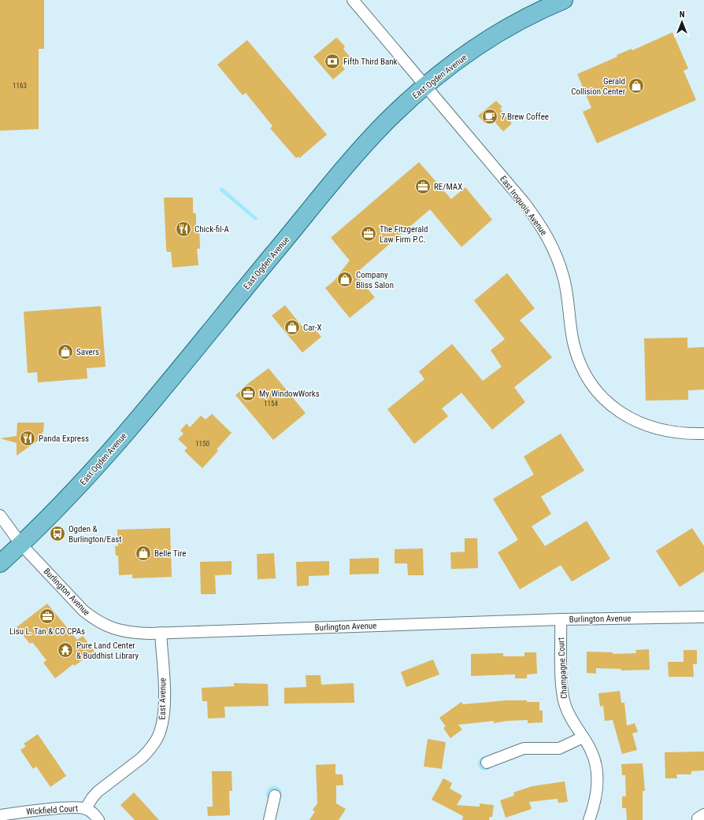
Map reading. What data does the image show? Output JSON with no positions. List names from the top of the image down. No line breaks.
{"streets":{"main road":["East Ogden Avenue"],"street":["East Iroquois Avenue","Burlington Avenue","Champagne Court","East Avenue","Wickfield Court"]},"crossings":[["East Ogden Avenue","East Iroquois Avenue"],["East Ogden Avenue","Burlington Avenue"],["Burlington Avenue","Champagne Court"],["Burlington Avenue","East Avenue"],["East Avenue","Wickfield Court"]],"places":{"bank":["Fifth Third Bank"],"shop":["Gerald Collision Center","Company Bliss Salon","Car-X","Savers","Belle Tire"],"cafe":["7 Brew Coffee"],"office":["RE/MAX","The Fitzgerald Law Firm P.C.","My WindowWorks","Lisu L. Tan & CO CPAs"],"restaurant":["Chick-fil-A","Panda Express"],"bus stop":["Ogden & Burlington/East"],"temple":["Pure Land Center & Buddhist Library"]},"house_numbers":["1163","1154","1150"],"north":"top"}
